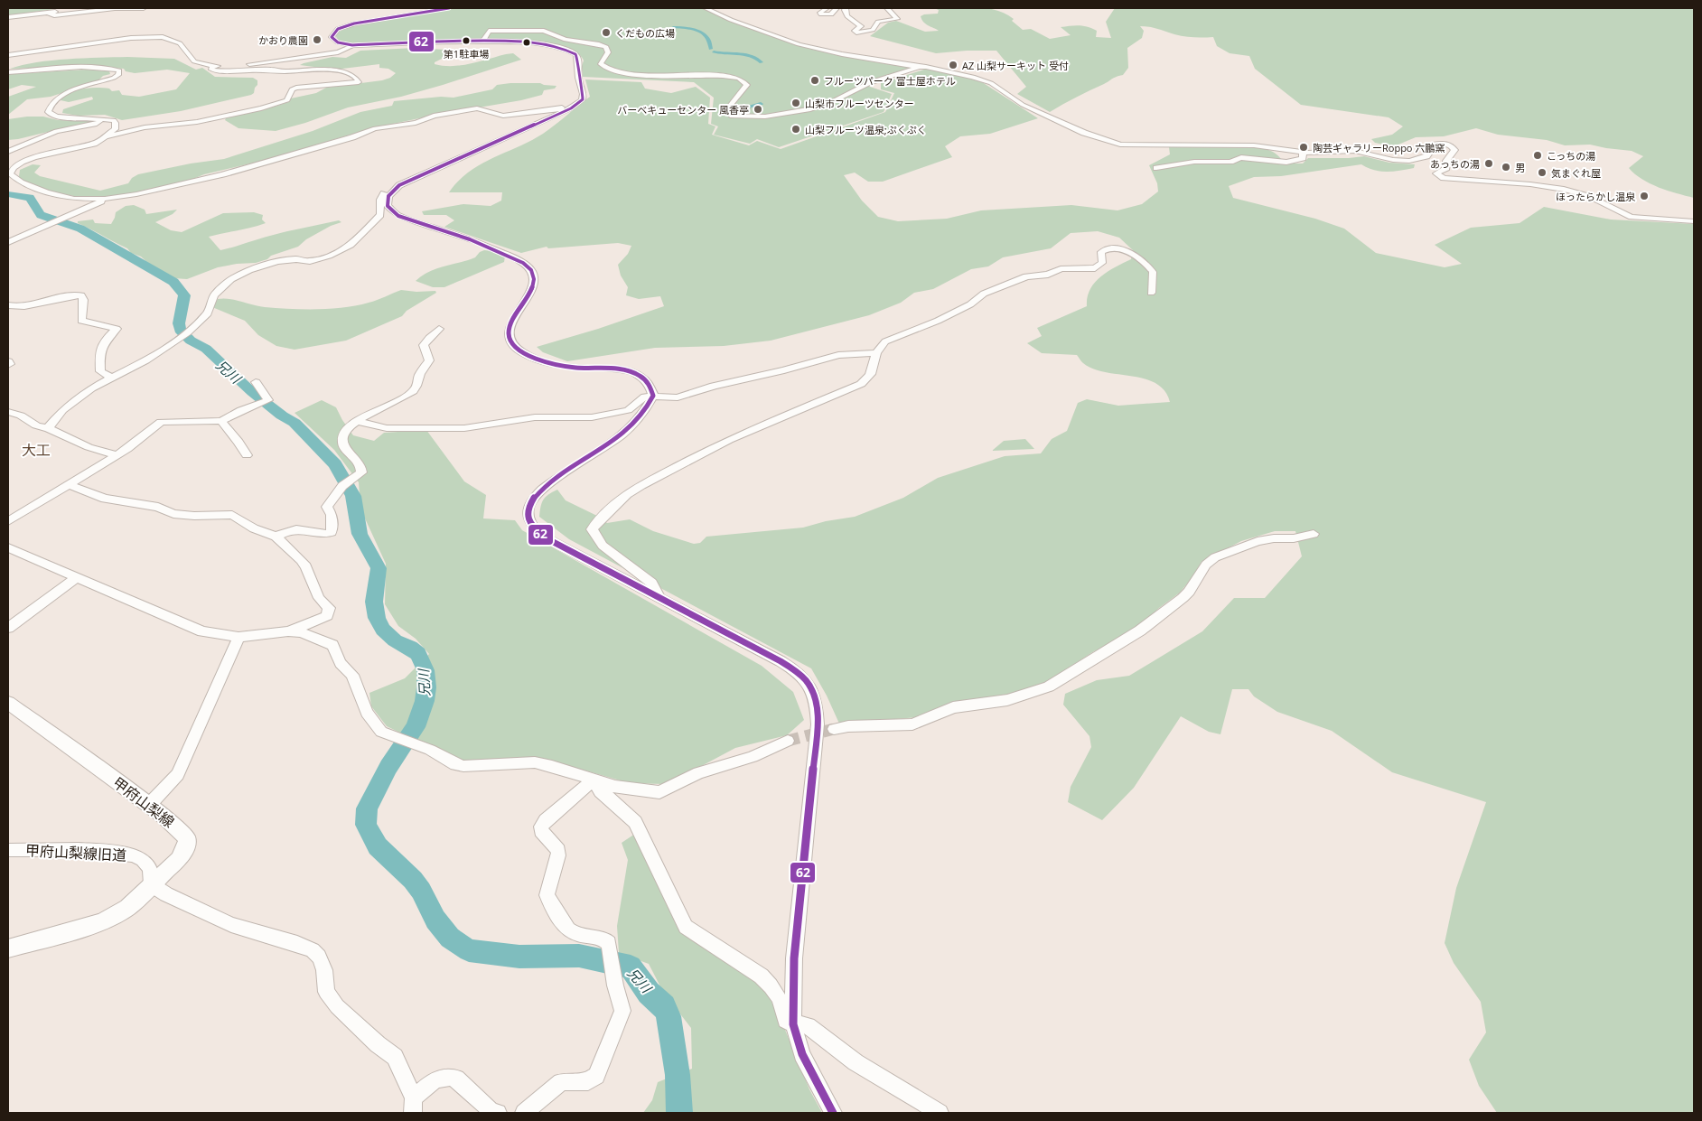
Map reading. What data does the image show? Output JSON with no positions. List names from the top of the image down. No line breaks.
{"streets":{"main road":["甲府山梨線"],"street":["甲府山梨線旧道"]},"crossings":[["甲府山梨線","甲府山梨線旧道"]],"districts":["大工"],"water":["兄川"],"places":["くだもの広場","かおり農園","第1駐車場","AZ 山梨サーキット 受付","フルーツパーク 富士屋ホテル","山梨市フルーツセンター","バーベキューセンター 風香亭","山梨フルーツ温泉;ぷくぷく","陶芸ギャラリーRoppo 六鵬窯","こっちの湯","あっちの湯","男","気まぐれ屋","ほったらかし温泉"],"lines":["transit line 62"]}
